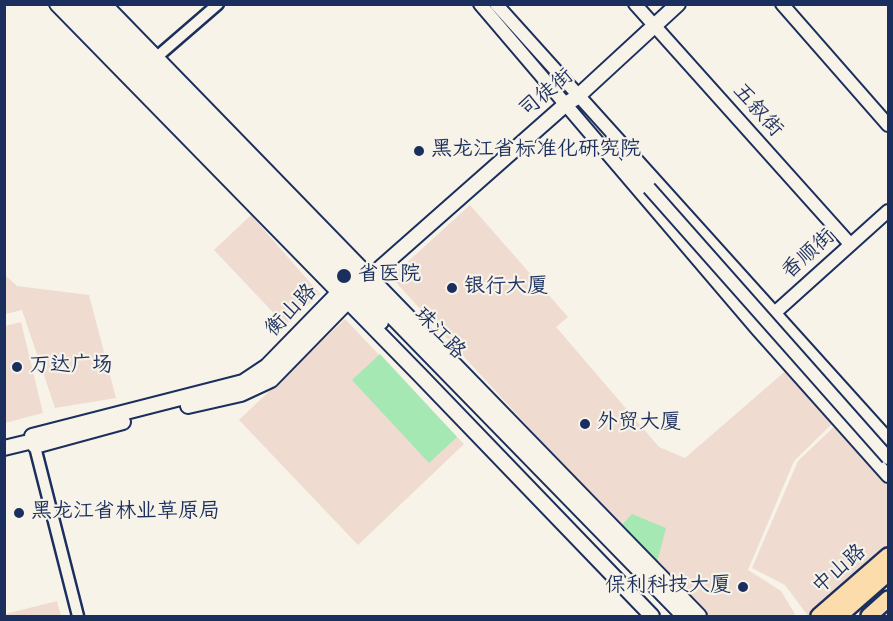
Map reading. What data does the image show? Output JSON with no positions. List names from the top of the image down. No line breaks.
{"streets":{"main road":["司徒街","衡山路","珠江路","中山路"],"street":["五叙街","香顺街"]},"crossings":[["司徒街","五叙街"],["司徒街","衡山路"],["司徒街","珠江路"],["五叙街","香顺街"],["衡山路","珠江路"]],"places":["黑龙江省标准化研究院","省医院","银行大厦","万达广场","外贸大厦","黑龙江省林业草原局","保利科技大厦"]}
